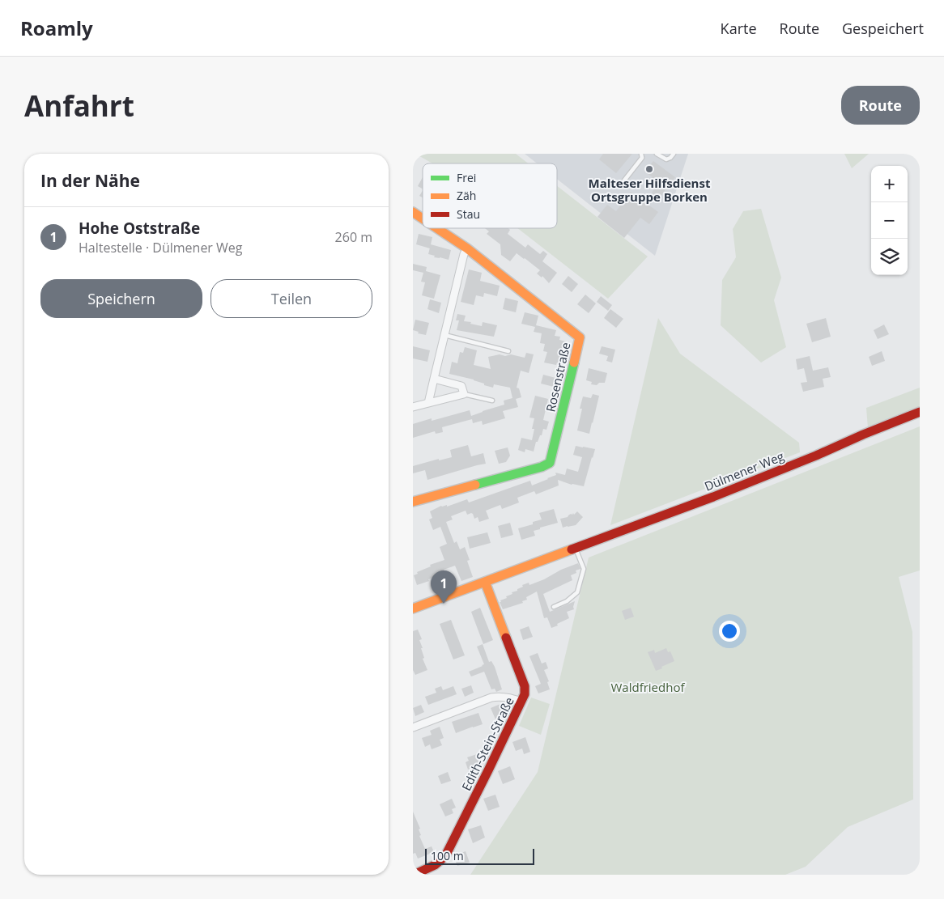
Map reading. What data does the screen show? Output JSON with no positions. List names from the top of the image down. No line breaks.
{"streets":{"street":["Rosenstraße","Dülmener Weg","Edith-Stein-Straße"]},"crossings":[["Dülmener Weg","Edith-Stein-Straße"]],"parks":["Waldfriedhof"],"places":["Malteser Hilfsdienst Ortsgruppe Borken"],"legend":["Frei","Zäh","Stau"],"scale_bar":"100 m","page":{"header":"Roamly","nav":["Karte","Route","Gespeichert"],"buttons":["Route",["Speichern","Teilen"]],"title":"Anfahrt","heading":"In der Nähe","map_buttons":["+","−"],"list":[{"mark":"1","name":"Hohe Oststraße","note":"Haltestelle · Dülmener Weg","value":"260 m"}],"pins":"1","scale":"100 m"}}
